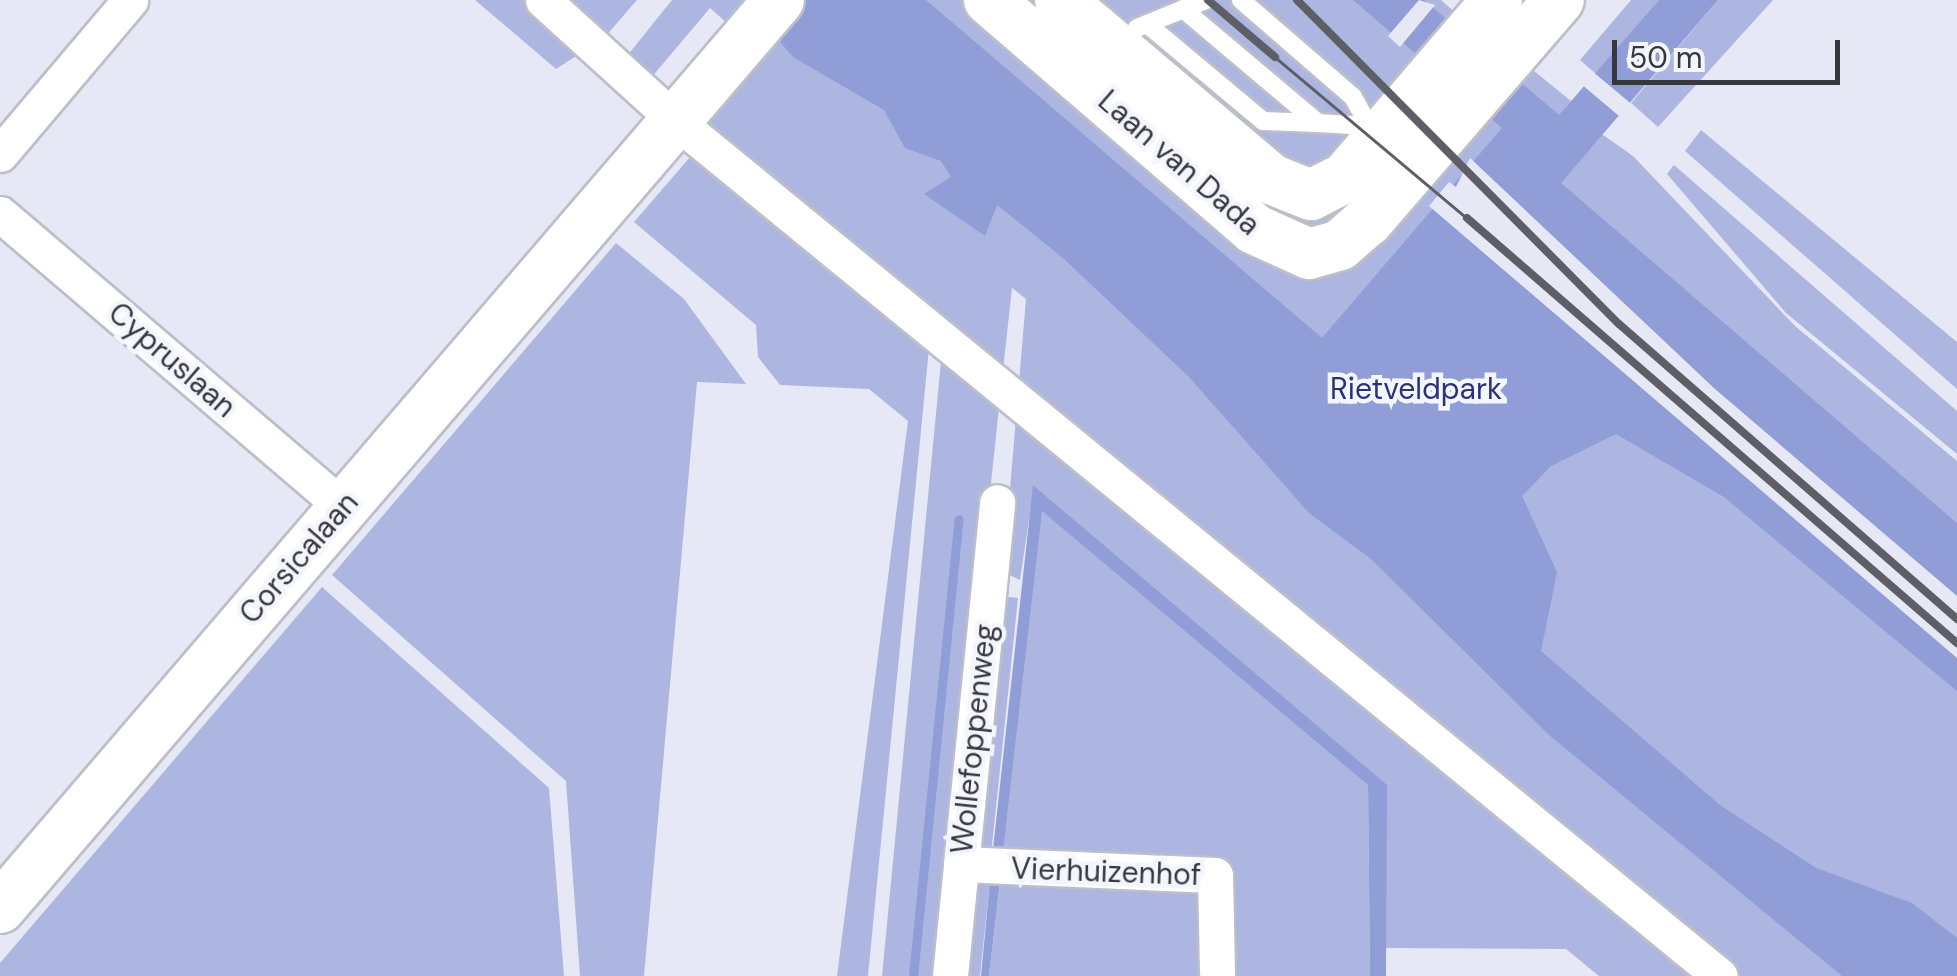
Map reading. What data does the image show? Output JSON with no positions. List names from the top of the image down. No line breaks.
{"streets":{"street":["Laan van Dada","Cypruslaan","Corsicalaan","Wollefoppenweg","Vierhuizenhof"]},"crossings":[["Cypruslaan","Corsicalaan"],["Wollefoppenweg","Vierhuizenhof"]],"parks":["Rietveldpark"],"scale_bar":"50 m"}
